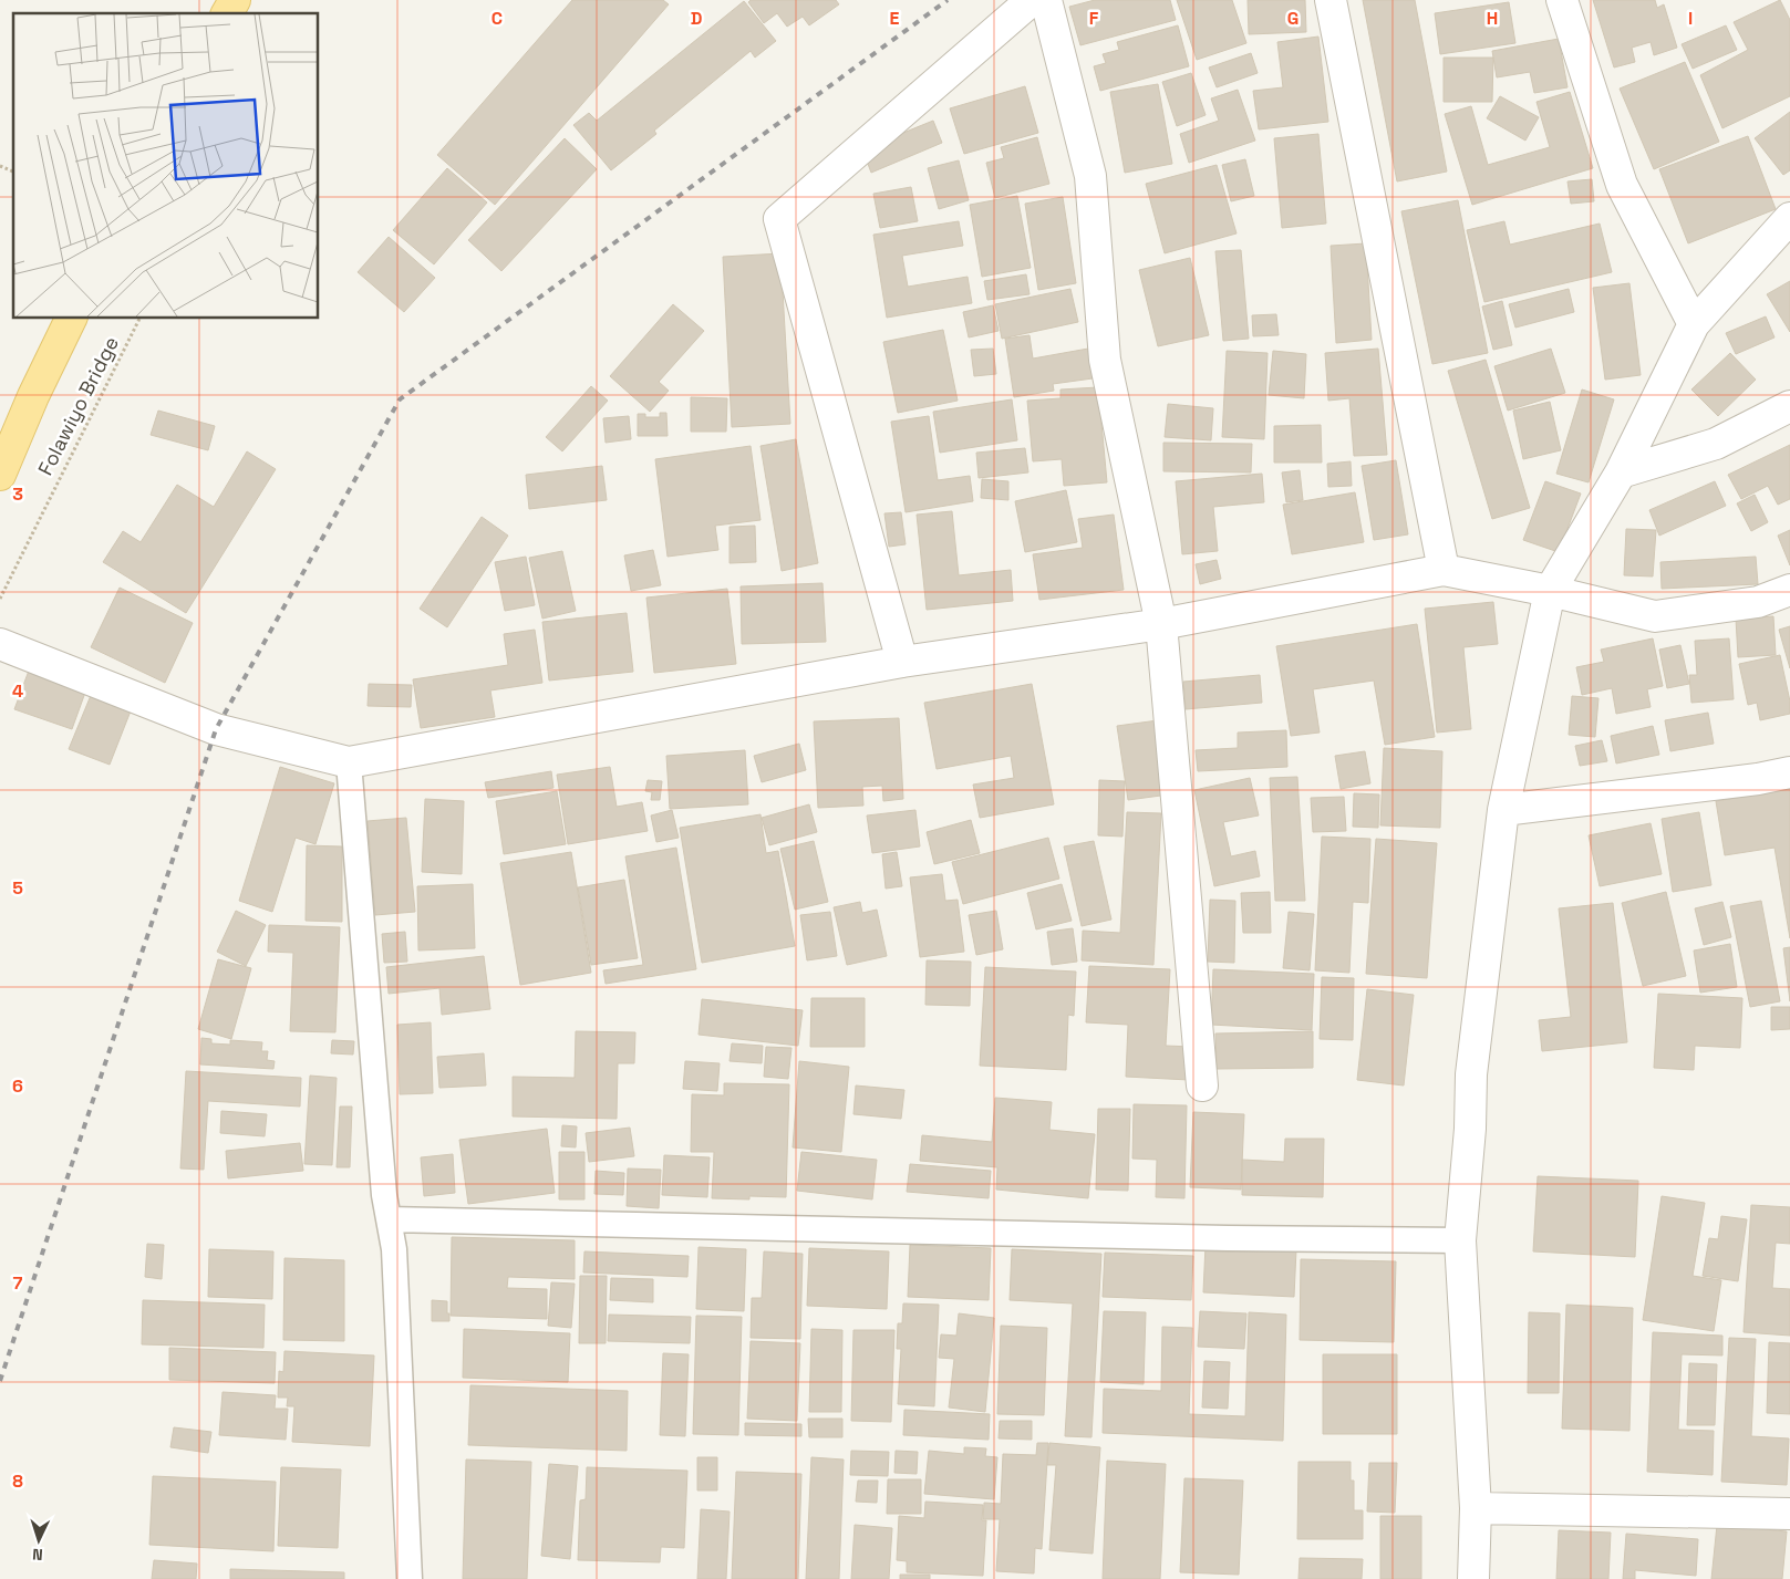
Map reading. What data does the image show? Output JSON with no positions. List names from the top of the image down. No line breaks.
{"streets":{"path":["Folawiyo Bridge"]},"north":"bottom","grid":{"columns":["C","D","E","F","G","H","I"],"rows":["3","4","5","6","7","8"]}}
